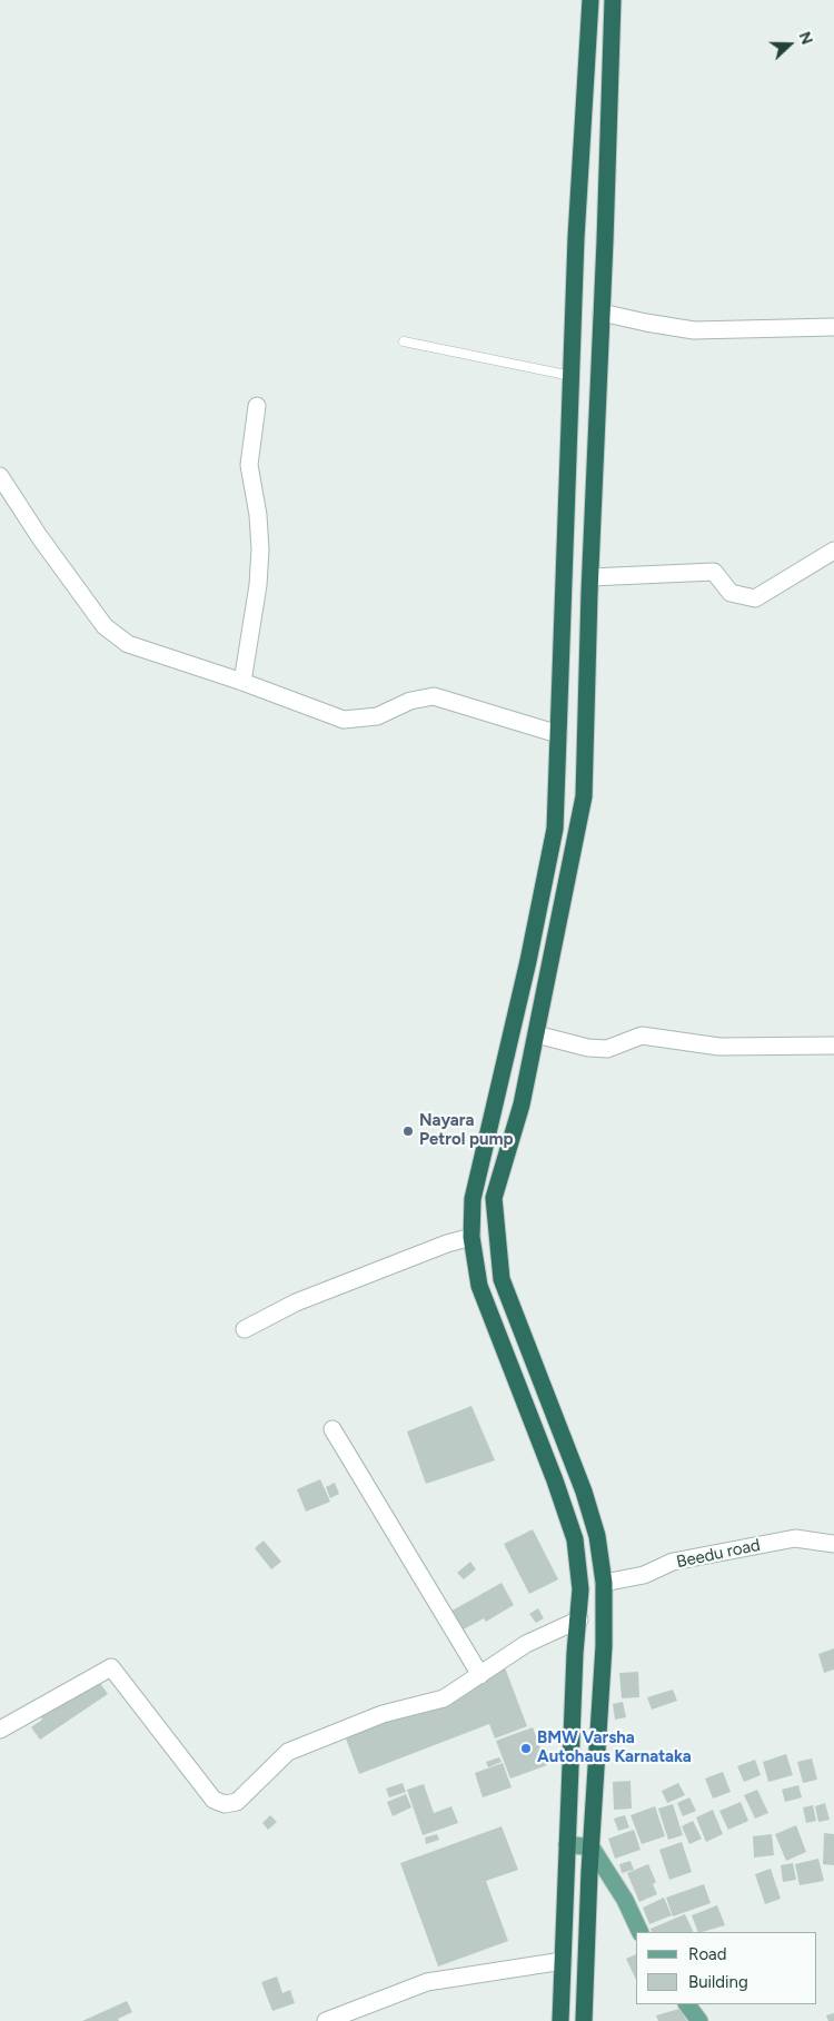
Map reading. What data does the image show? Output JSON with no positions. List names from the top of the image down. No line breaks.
{"streets":{"street":["Beedu road"]},"places":["Nayara Petrol pump","BMW Varsha Autohaus Karnataka"],"legend":["Road","Building"],"north":"right"}
